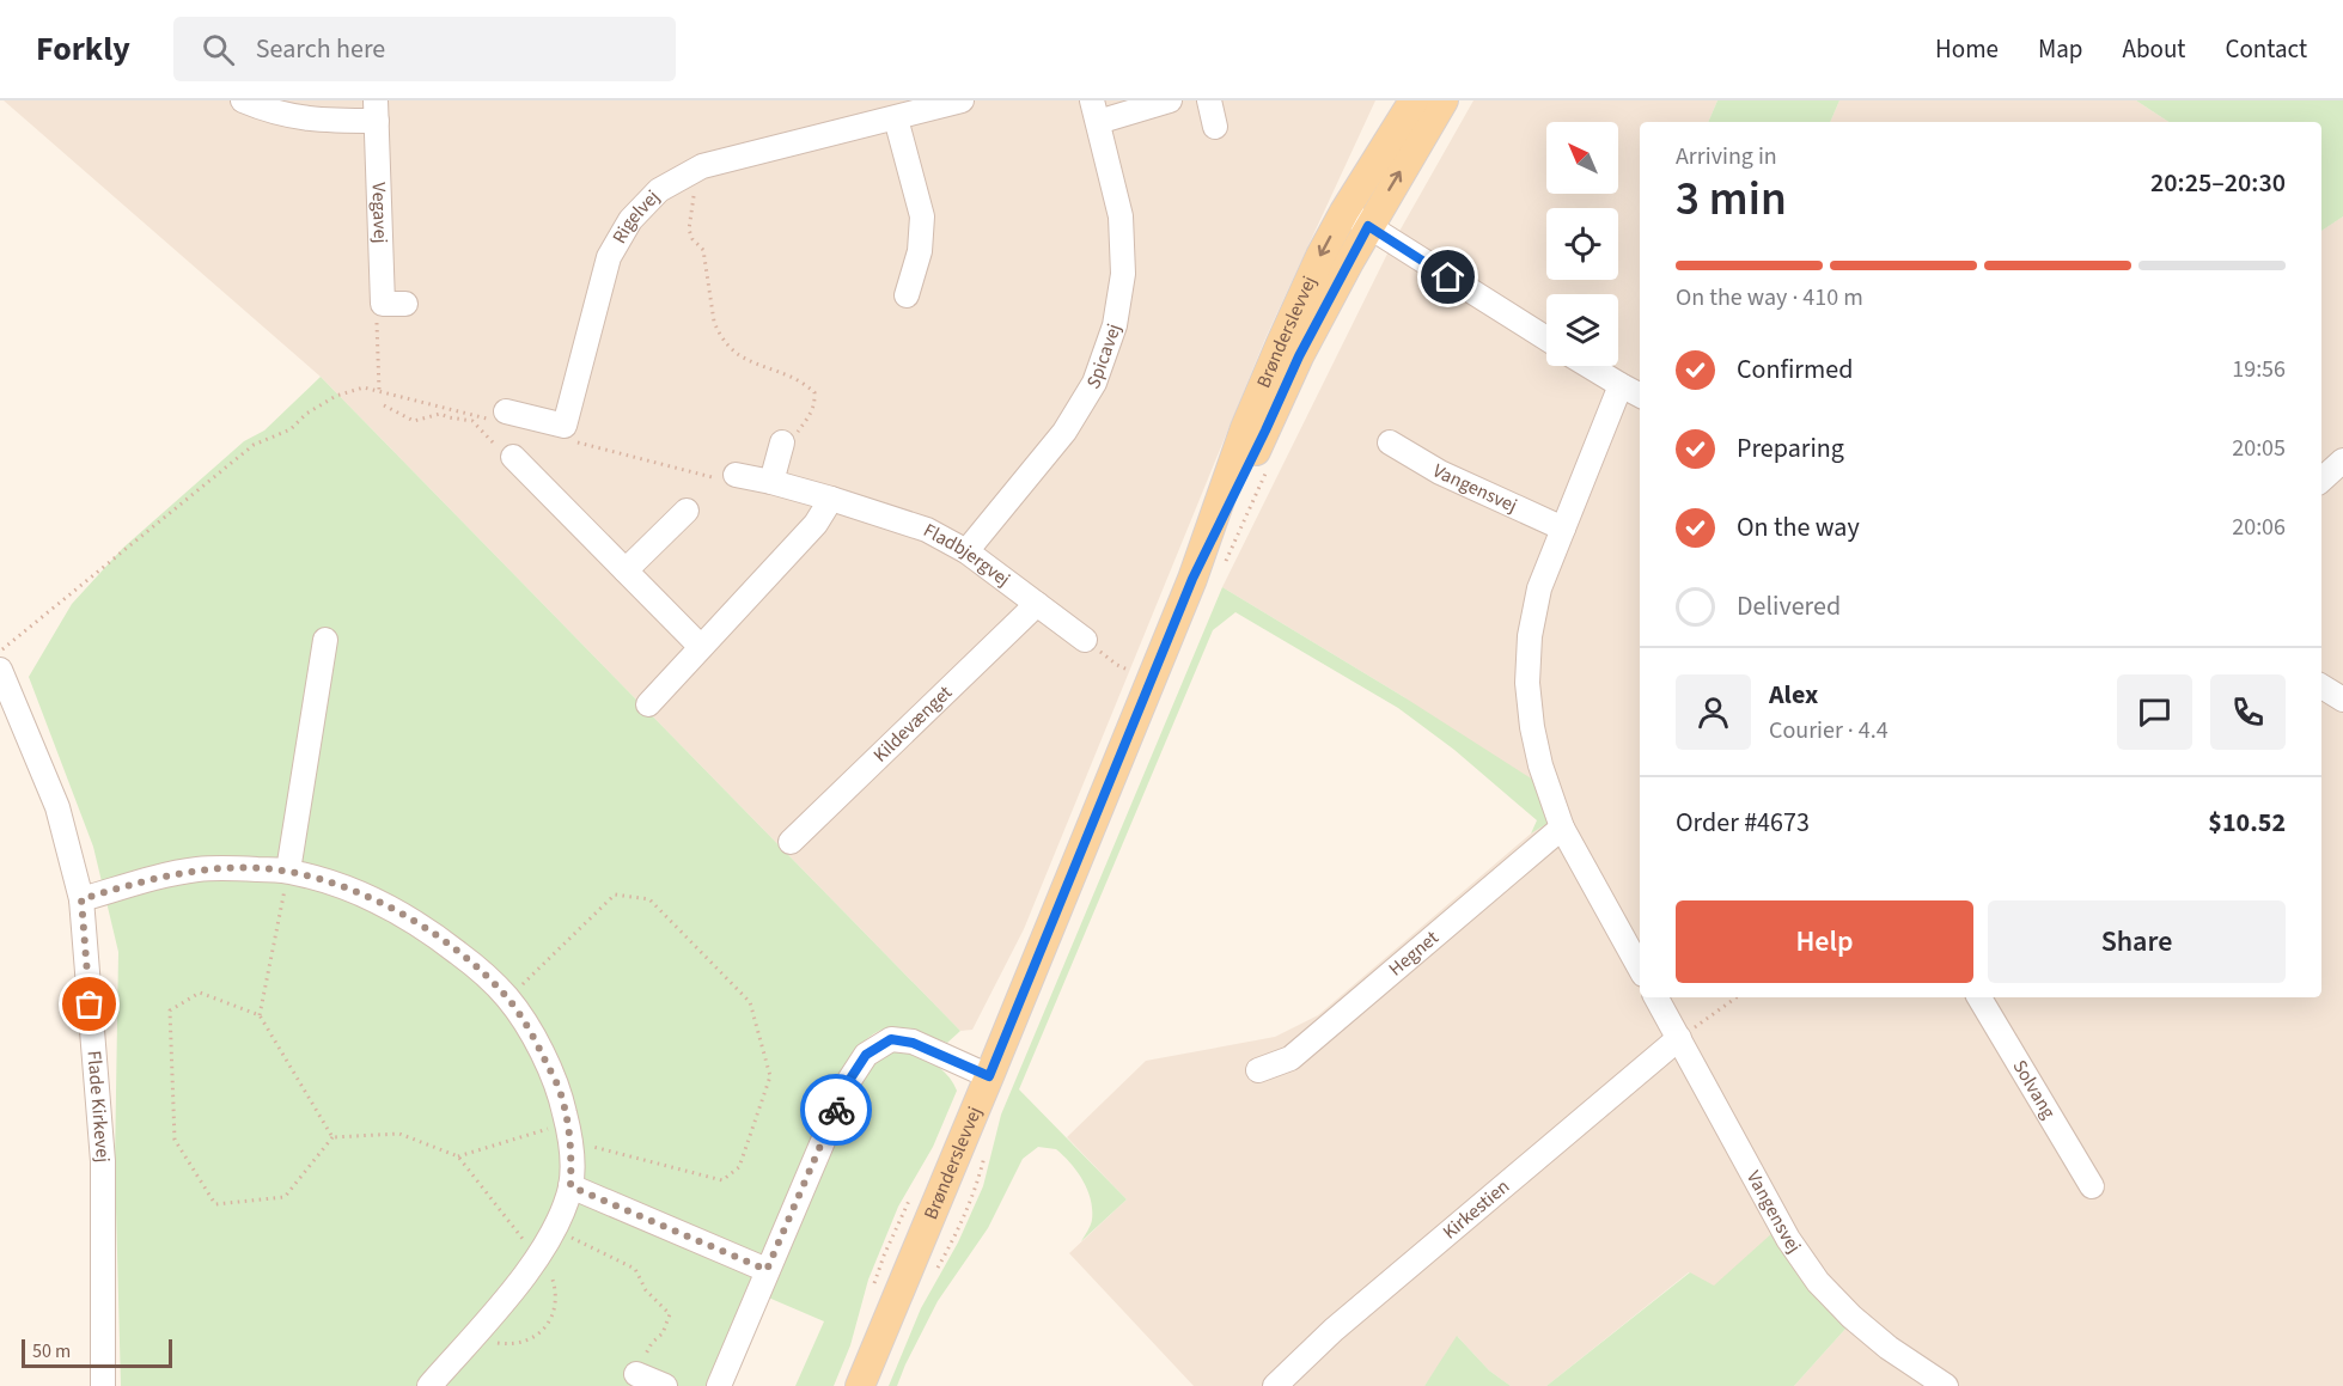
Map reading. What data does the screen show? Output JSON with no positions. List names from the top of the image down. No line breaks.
{"streets":{"main road":["Brønderslevvej"],"street":["Vegavej","Rigelvej","Spicavej","Vangensvej","Fladbjergvej","Kildevænget","Hegnet","Solvang","Flade Kirkevej","Kirkestien"]},"crossings":[["Spicavej","Fladbjergvej"],["Vangensvej","Kirkestien"],["Fladbjergvej","Kildevænget"]],"scale_bar":"50 m","north":"top left","page":{"header":"Forkly","search":"Search here","nav":["Home","Map","About","Contact"],"heading":["3 min","Arriving in","20:25–20:30"],"panel":["Alex","Courier · 4.4","Order #4673","$10.52"],"bar":"On the way · 410 m","list":[["Confirmed","19:56"],["Preparing","20:05"],["On the way","20:06"],"Delivered"],"buttons":["Help","Share"],"scale":"50 m"}}
